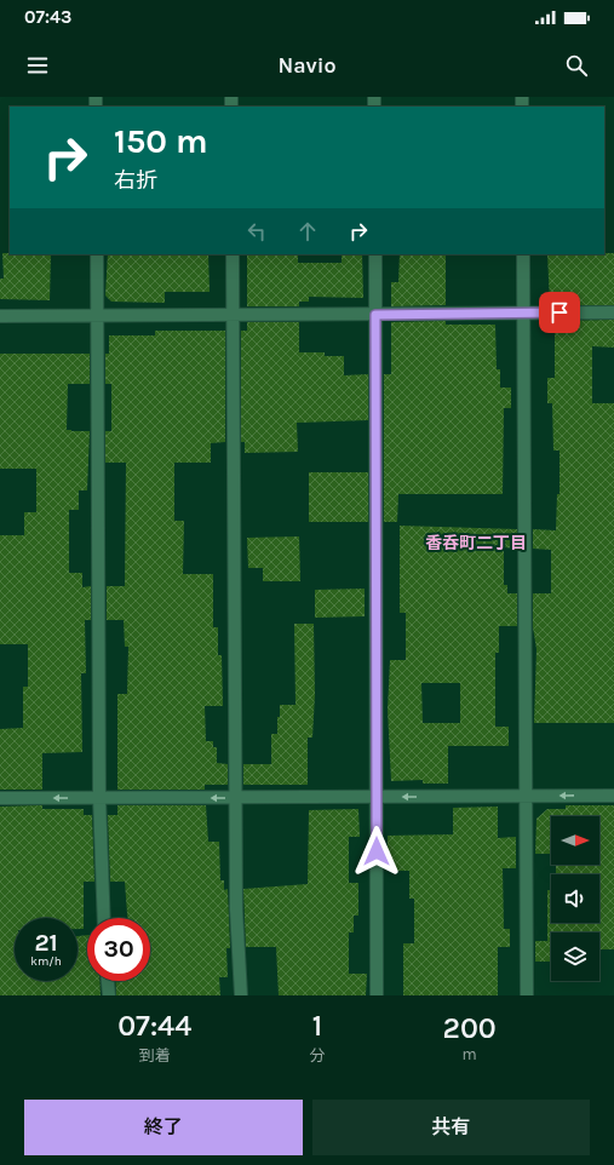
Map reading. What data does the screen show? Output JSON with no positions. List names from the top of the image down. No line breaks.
{"districts":["香呑町二丁目"],"north":"right","page":{"status":"07:43","header":"Navio","turn":["150 m","右折"],"speed":"21 km/h","limit":"30","eta":["07:44","到着","1","分","200","m"],"buttons":["終了","共有"]}}
